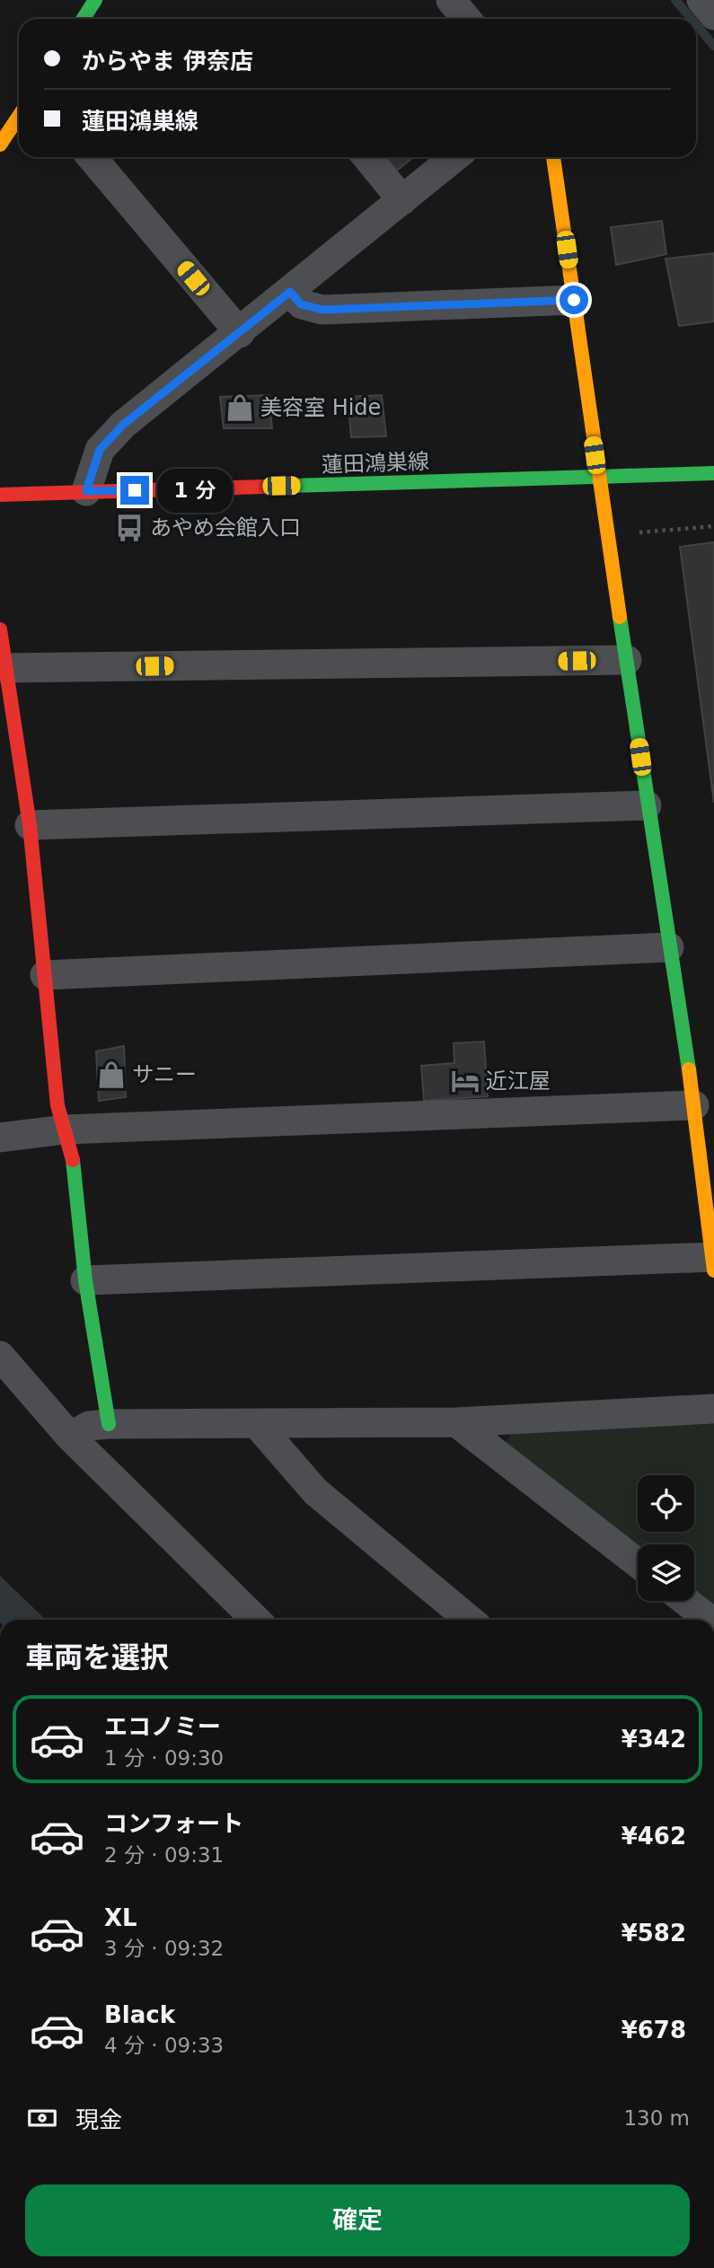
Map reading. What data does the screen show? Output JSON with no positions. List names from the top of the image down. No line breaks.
{"streets":{"street":["蓮田鴻巣線"]},"places":{"shop":["美容室 Hide","サニー"],"bus stop":["あやめ会館入口"],"hotel":["近江屋"]},"page":{"banner":["からやま 伊奈店","蓮田鴻巣線"],"bubble":"1 分","heading":"車両を選択","list":[{"name":"エコノミー","note":"1 分 · 09:30","value":"¥342"},{"name":"コンフォート","note":"2 分 · 09:31","value":"¥462"},{"name":"XL","note":"3 分 · 09:32","value":"¥582"},{"name":"Black","note":"4 分 · 09:33","value":"¥678"}],"pay":["現金","130 m"],"buttons":"確定"}}
